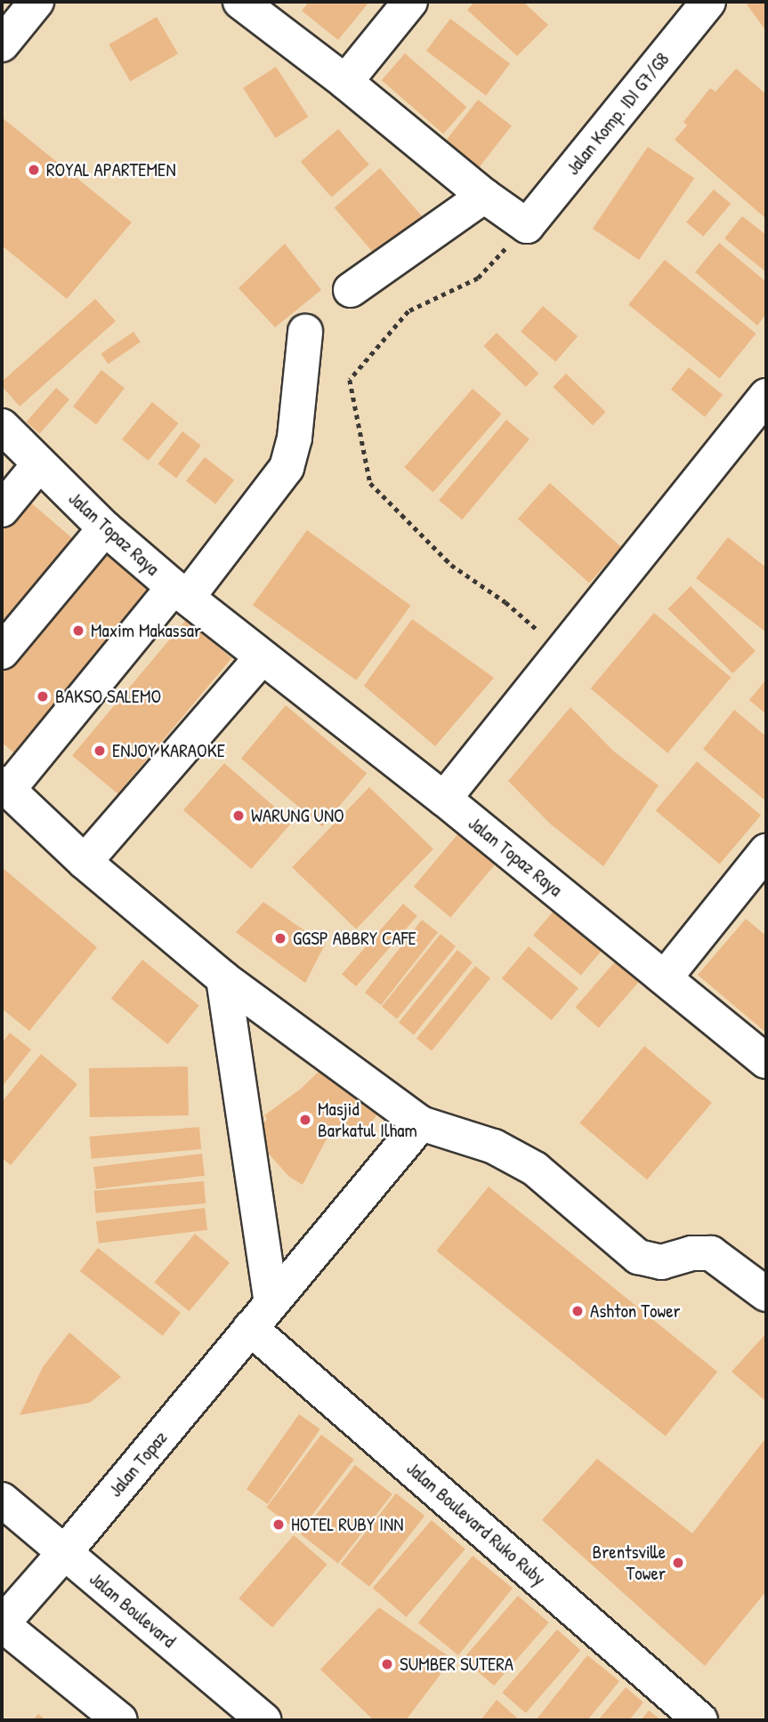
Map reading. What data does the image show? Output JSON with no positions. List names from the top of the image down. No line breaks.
{"streets":{"street":["Jalan Komp. IDI G7/G8","Jalan Topaz Raya","Jalan Topaz","Jalan Boulevard Ruko Ruby","Jalan Boulevard"]},"crossings":[["Jalan Topaz","Jalan Boulevard Ruko Ruby"],["Jalan Topaz","Jalan Boulevard"]],"places":["ROYAL APARTEMEN","Maxim Makassar","BAKSO SALEMO","ENJOY KARAOKE","WARUNG UNO","GGSP ABBRY CAFE","Masjid Barkatul Ilham","Ashton Tower","HOTEL RUBY INN","Brentsville Tower","SUMBER SUTERA"]}
